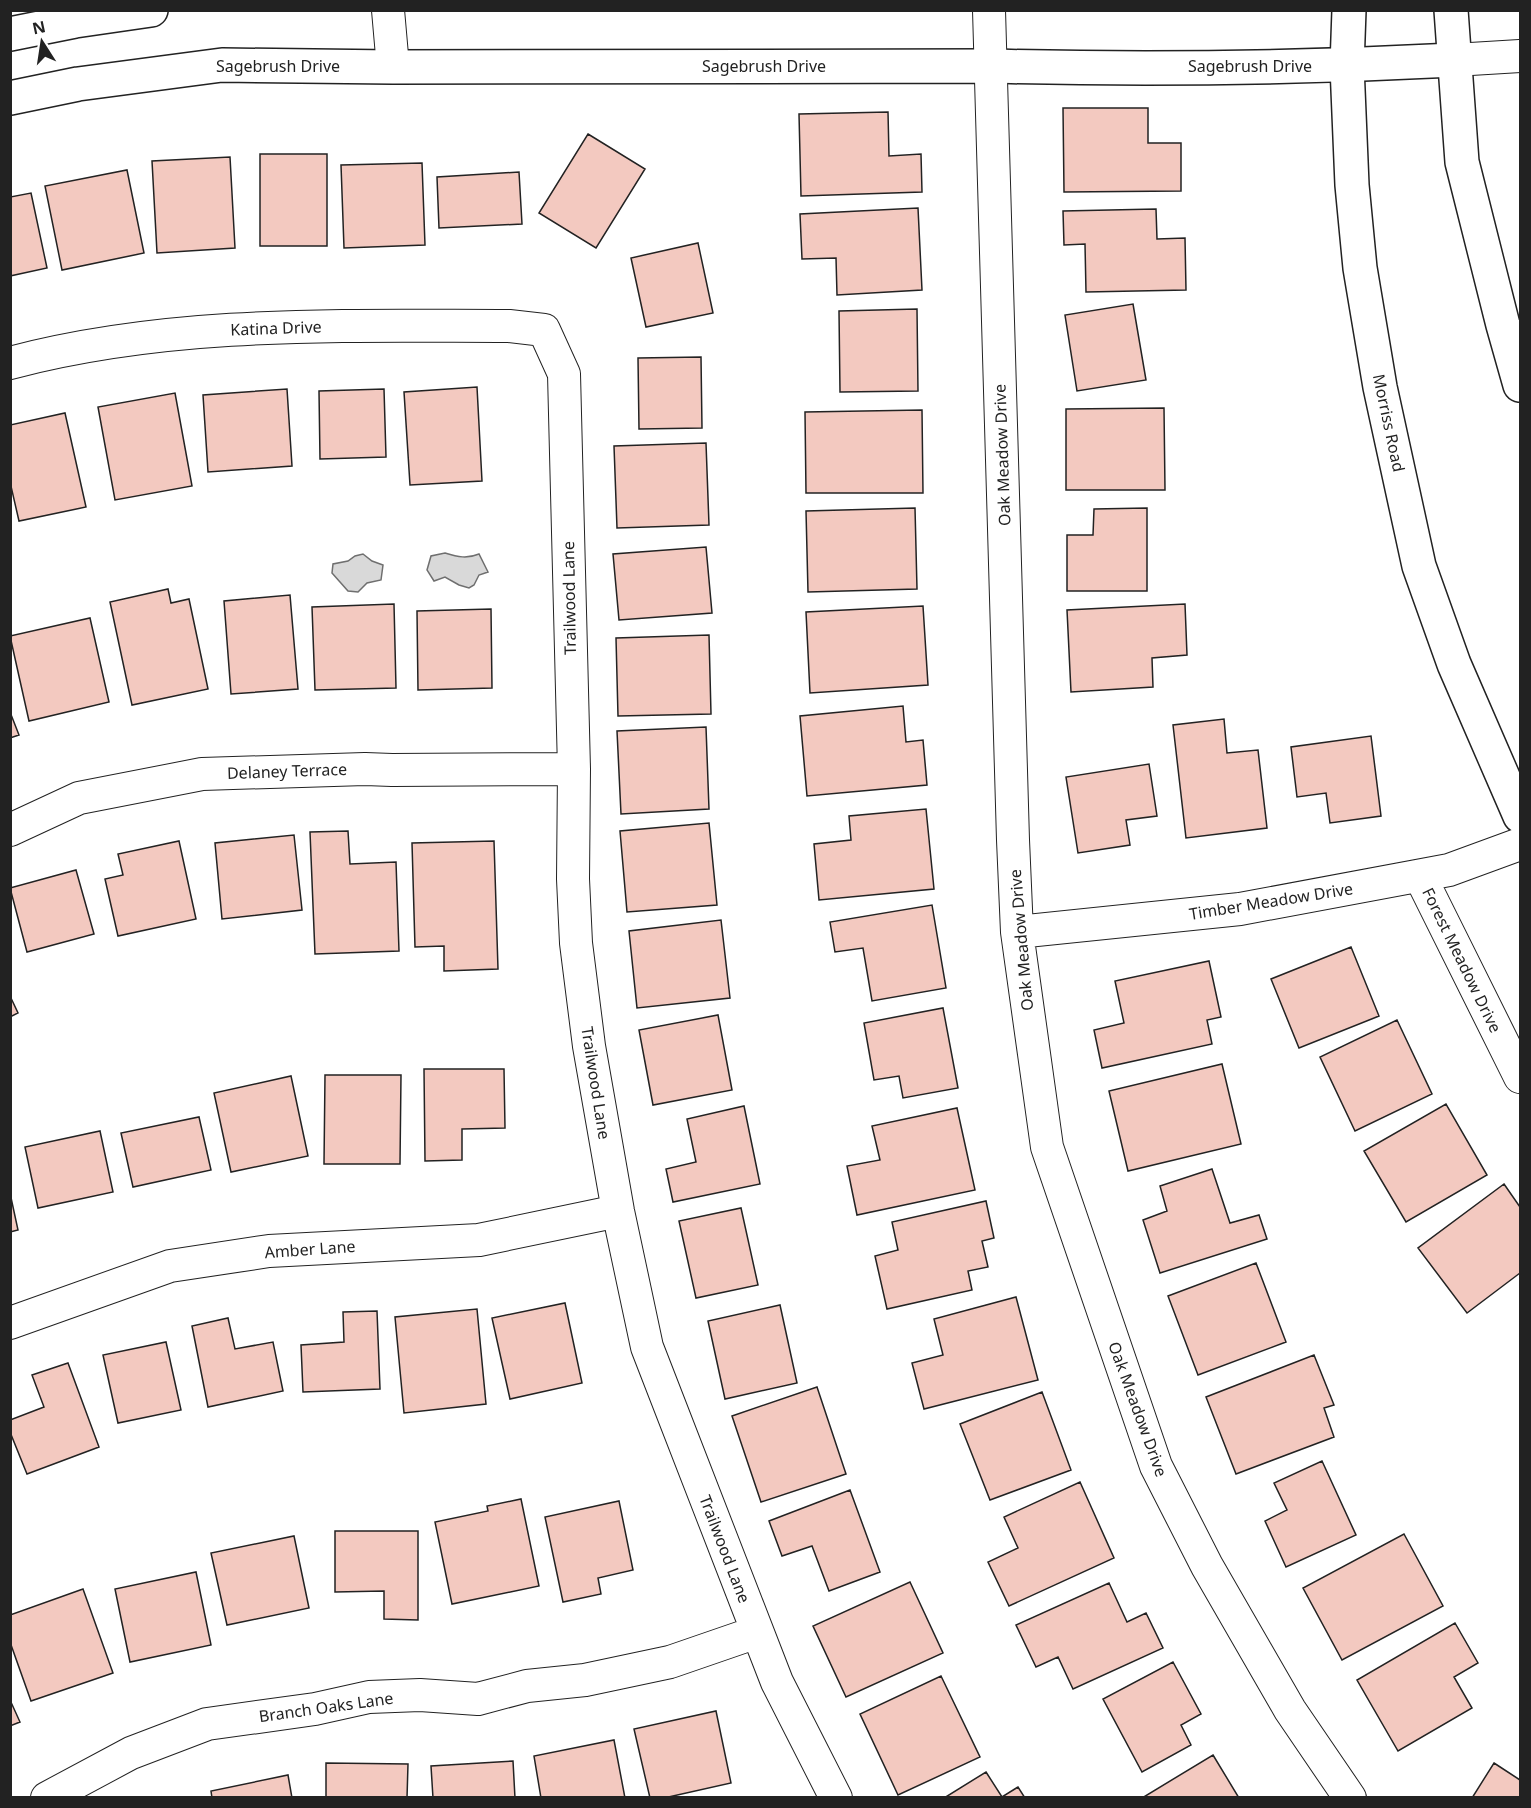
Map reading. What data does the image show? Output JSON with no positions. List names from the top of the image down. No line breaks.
{"streets":{"street":["Sagebrush Drive","Katina Drive","Morriss Road","Oak Meadow Drive","Trailwood Lane","Delaney Terrace","Timber Meadow Drive","Forest Meadow Drive","Amber Lane","Branch Oaks Lane"]},"crossings":[["Sagebrush Drive","Morriss Road"],["Sagebrush Drive","Oak Meadow Drive"],["Katina Drive","Trailwood Lane"],["Oak Meadow Drive","Timber Meadow Drive"],["Trailwood Lane","Delaney Terrace"],["Trailwood Lane","Amber Lane"],["Trailwood Lane","Branch Oaks Lane"],["Timber Meadow Drive","Forest Meadow Drive"]],"north":"top"}
